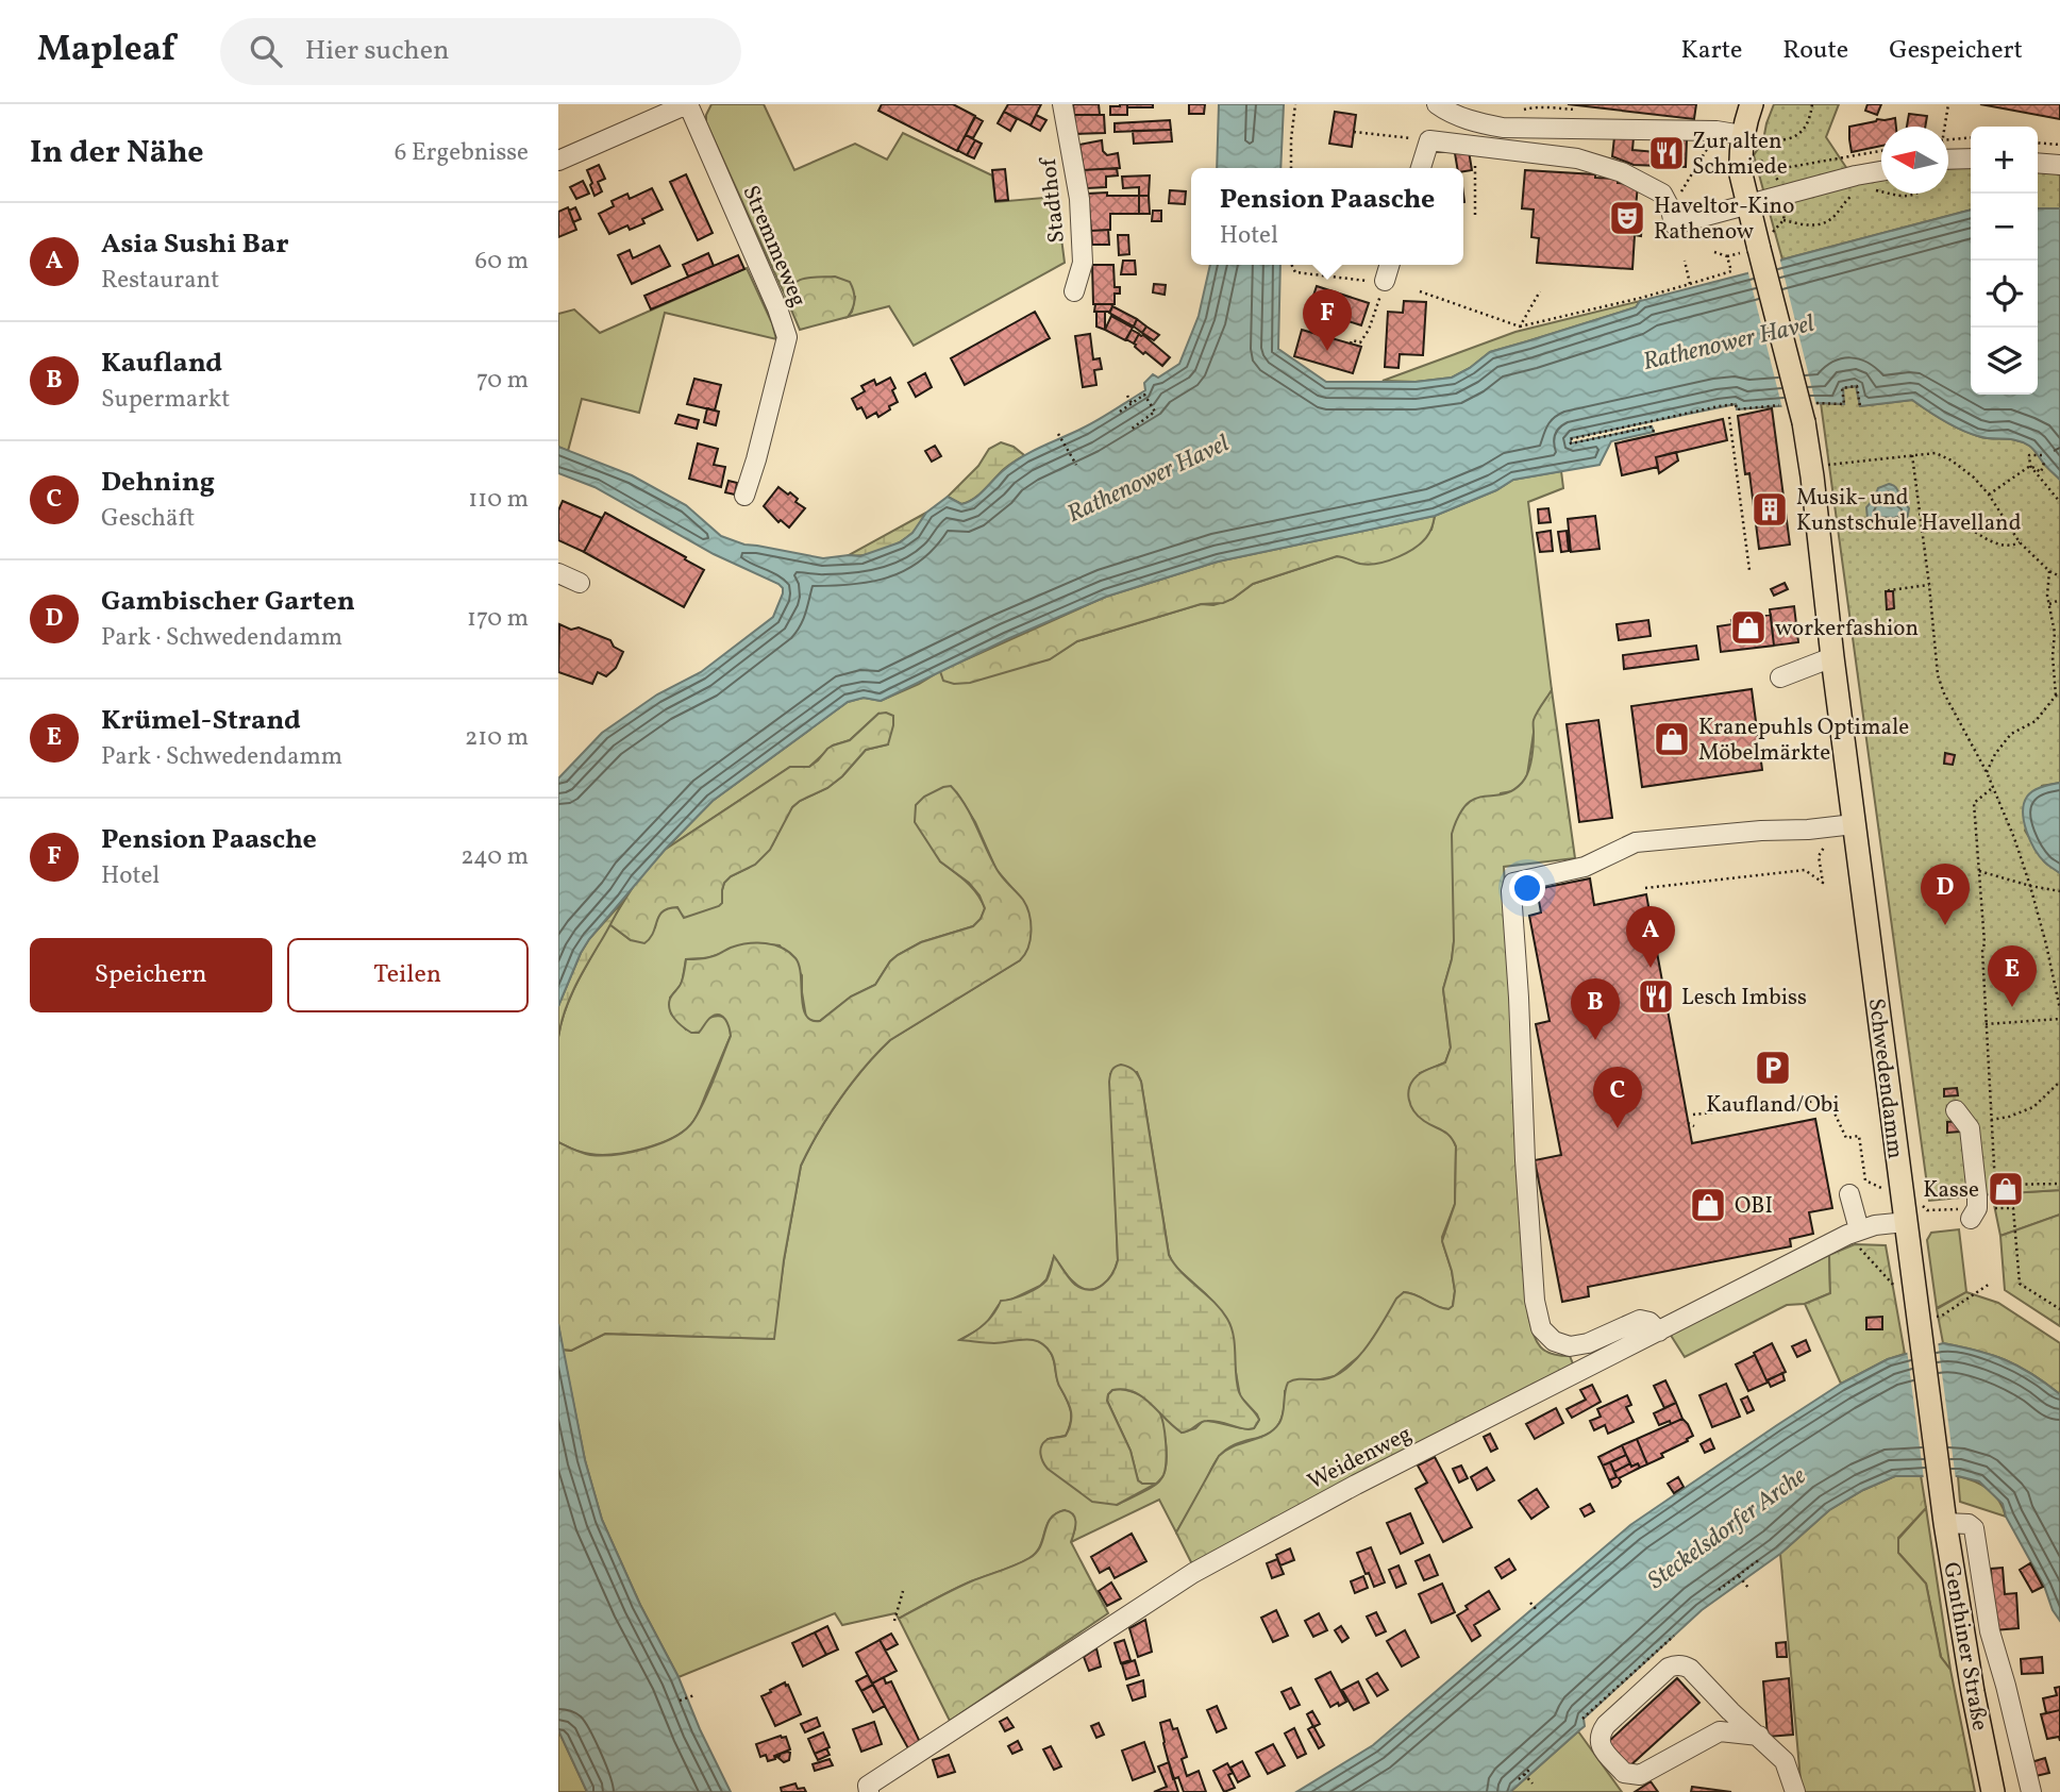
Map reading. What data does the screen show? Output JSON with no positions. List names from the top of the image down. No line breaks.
{"streets":{"main road":["Schwedendamm","Genthiner Straße"],"street":["Stadthof","Stremmeweg","Weidenweg"]},"crossings":[["Schwedendamm","Weidenweg"],["Schwedendamm","Genthiner Straße"]],"water":["Rathenower Havel","Steckelsdorfer Arche"],"places":{"restaurant":["Zur alten Schmiede","Lesch Imbiss"],"theatre":["Haveltor-Kino Rathenow"],"building":["Musik- und Kunstschule Havelland"],"shop":["workerfashion","Kranepuhls Optimale Möbelmärkte","Kasse","OBI"],"parking":["Kaufland/Obi"]},"north":"left","page":{"header":"Mapleaf","search":"Hier suchen","nav":["Karte","Route","Gespeichert"],"heading":["In der Nähe","6 Ergebnisse"],"map_buttons":["+","−"],"popup":["Pension Paasche","Hotel"],"list":[{"mark":"A","name":"Asia Sushi Bar","note":"Restaurant","value":"60 m"},{"mark":"B","name":"Kaufland","note":"Supermarkt","value":"70 m"},{"mark":"C","name":"Dehning","note":"Geschäft","value":"110 m"},{"mark":"D","name":"Gambischer Garten","note":"Park · Schwedendamm","value":"170 m"},{"mark":"E","name":"Krümel-Strand","note":"Park · Schwedendamm","value":"210 m"},{"mark":"F","name":"Pension Paasche","note":"Hotel","value":"240 m"}],"pins":["F","D","A","E","B","C"],"buttons":["Speichern","Teilen"]}}
